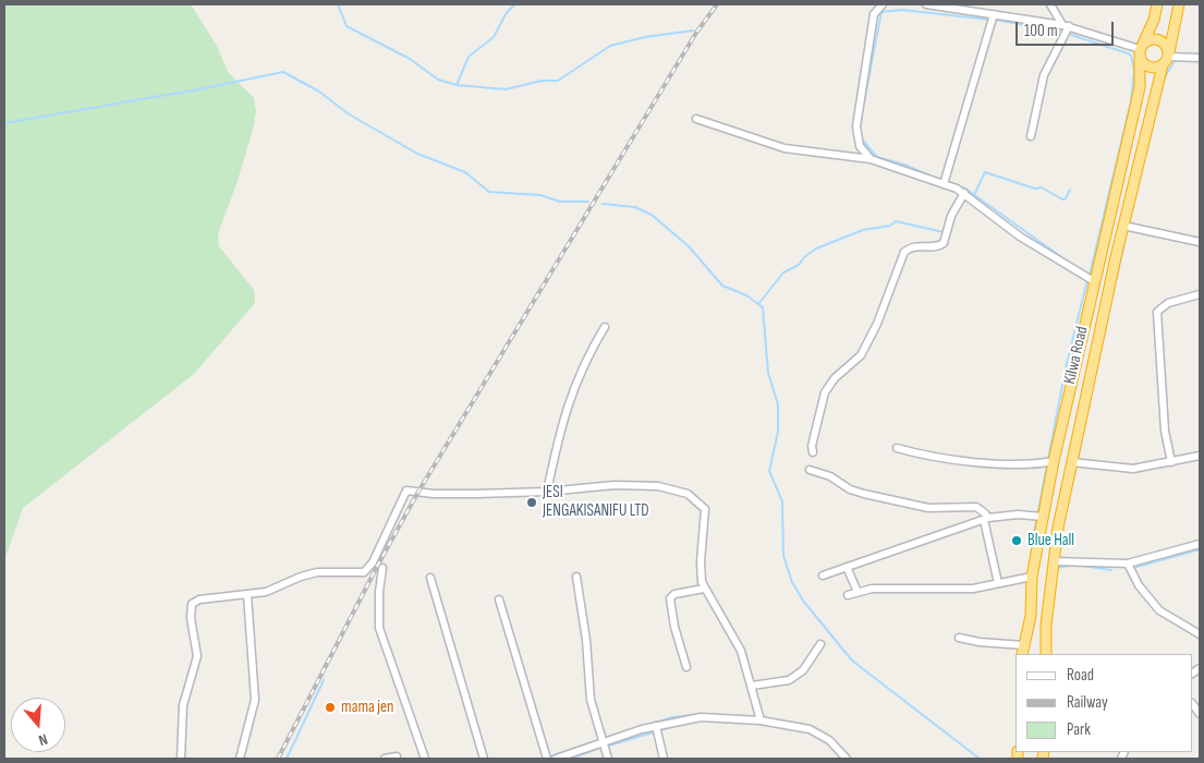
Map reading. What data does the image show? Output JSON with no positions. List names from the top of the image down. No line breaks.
{"streets":{"highway":["Kilwa Road"]},"places":["JESI JENGAKISANIFU LTD","Blue Hall","mama jen"],"legend":["Road","Railway","Park"],"scale_bar":"100 m","north":"bottom"}
